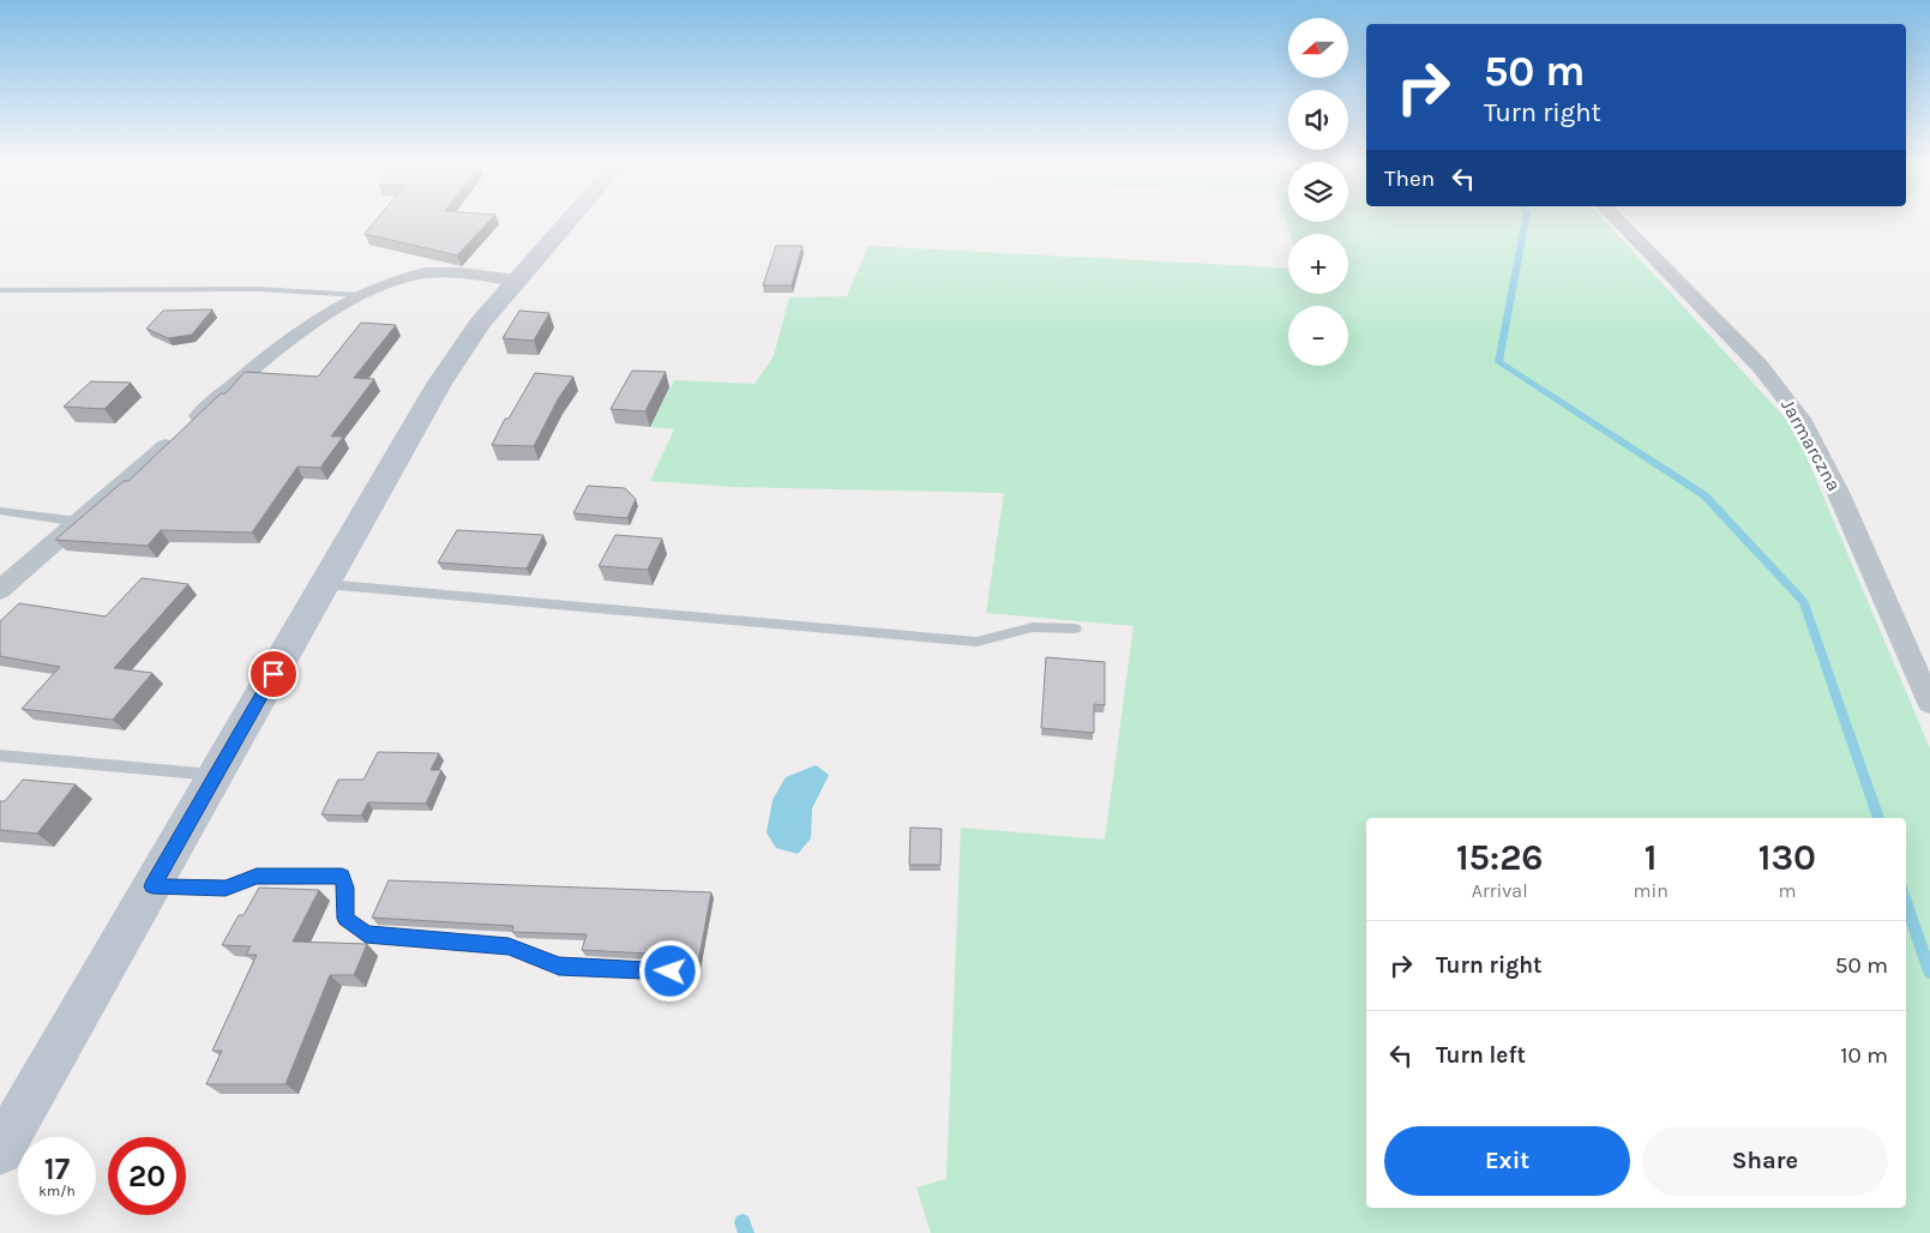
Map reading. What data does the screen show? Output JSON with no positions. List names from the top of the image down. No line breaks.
{"streets":{"street":["Jarmarczna"]},"north":"left","page":{"map_buttons":["+","−"],"turn":["50 m","Turn right"],"then":"Then","eta":["15:26","Arrival","1","min","130","m"],"list":[{"name":"Turn right","value":"50 m"},{"name":"Turn left","value":"10 m"}],"buttons":["Exit","Share"],"speed":"17 km/h","limit":"20"}}
